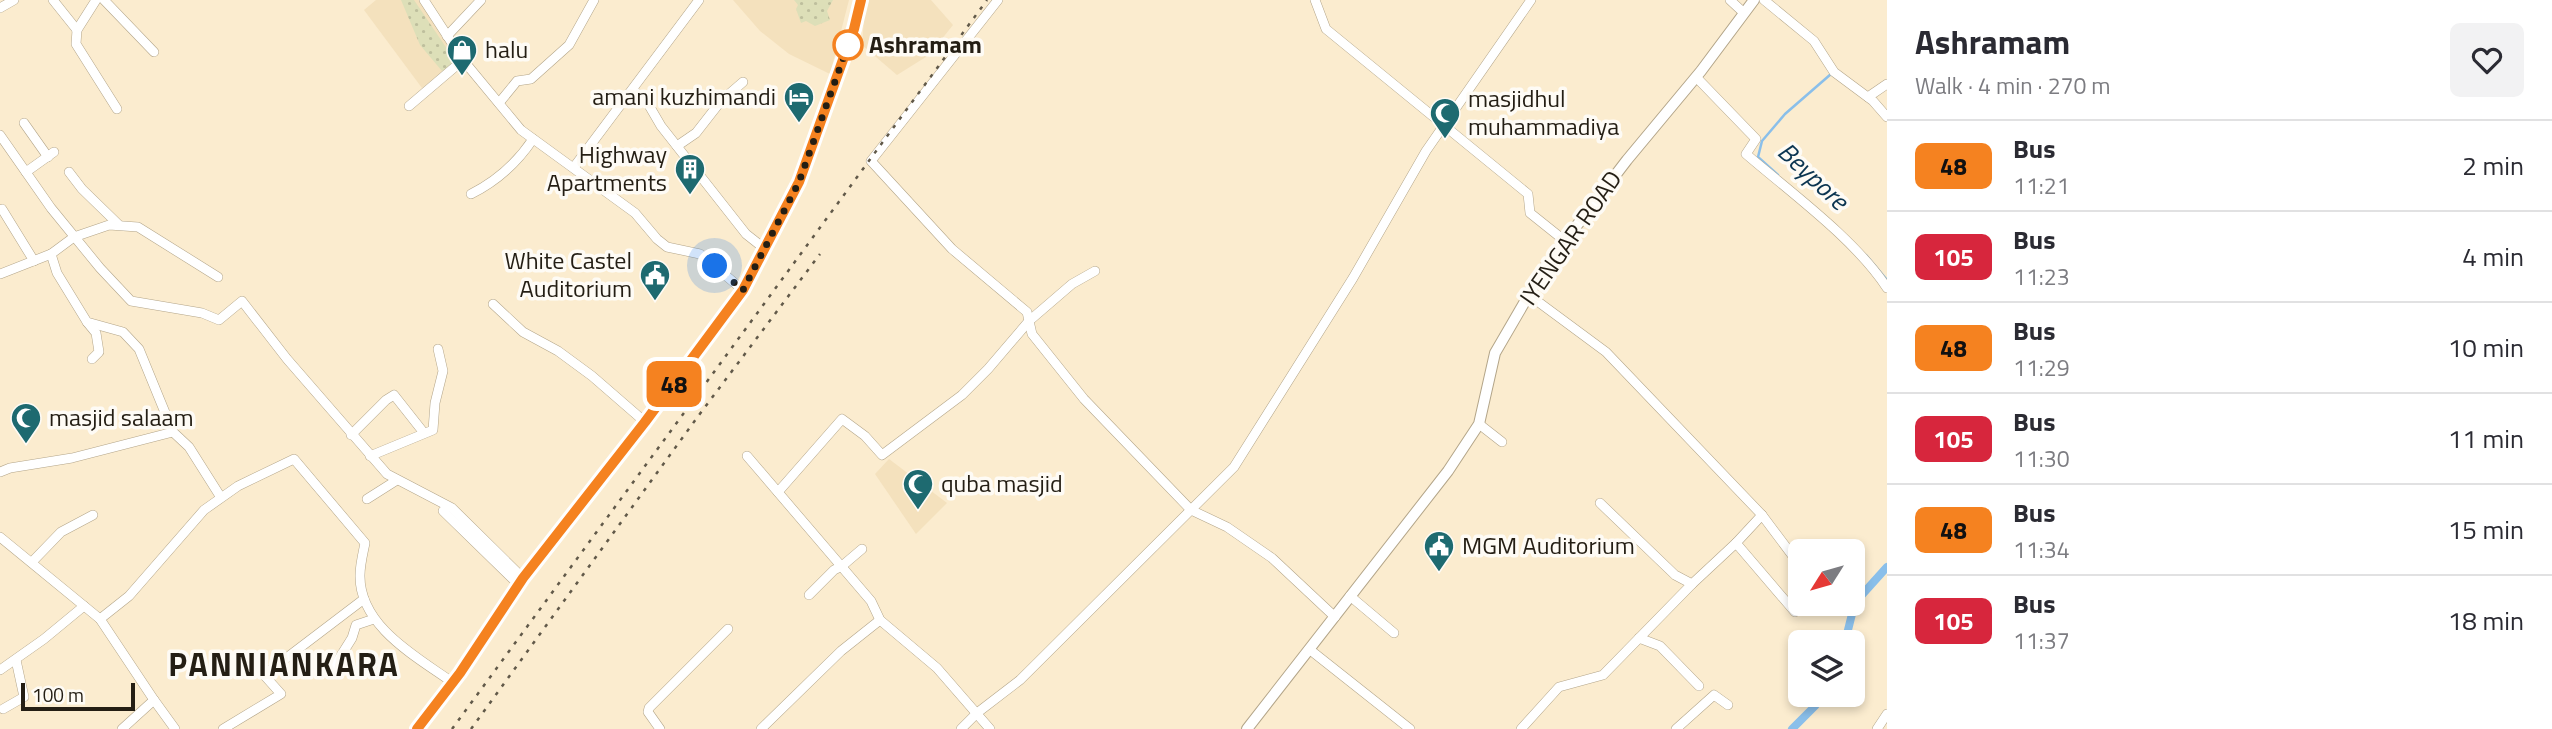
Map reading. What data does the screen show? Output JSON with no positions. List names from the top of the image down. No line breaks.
{"streets":{"main road":["IYENGAR ROAD"]},"districts":["PANNIANKARA"],"water":["Beypore"],"places":{"other":["Ashramam"],"shop":["halu"],"hotel":["amani kuzhimandi"],"mosque":["masjidhul muhammadiya","masjid salaam","quba masjid"],"building":["Highway Apartments"],"public building":["White Castel Auditorium","MGM Auditorium"]},"lines":["bus line 48"],"scale_bar":"100 m","north":"bottom left","page":{"on_map":"48","heading":["Ashramam","Walk · 4 min · 270 m"],"list":[{"mark":"48","name":"Bus","note":"11:21","value":"2 min"},{"mark":"105","name":"Bus","note":"11:23","value":"4 min"},{"mark":"48","name":"Bus","note":"11:29","value":"10 min"},{"mark":"105","name":"Bus","note":"11:30","value":"11 min"},{"mark":"48","name":"Bus","note":"11:34","value":"15 min"},{"mark":"105","name":"Bus","note":"11:37","value":"18 min"}],"scale":"100 m"}}
